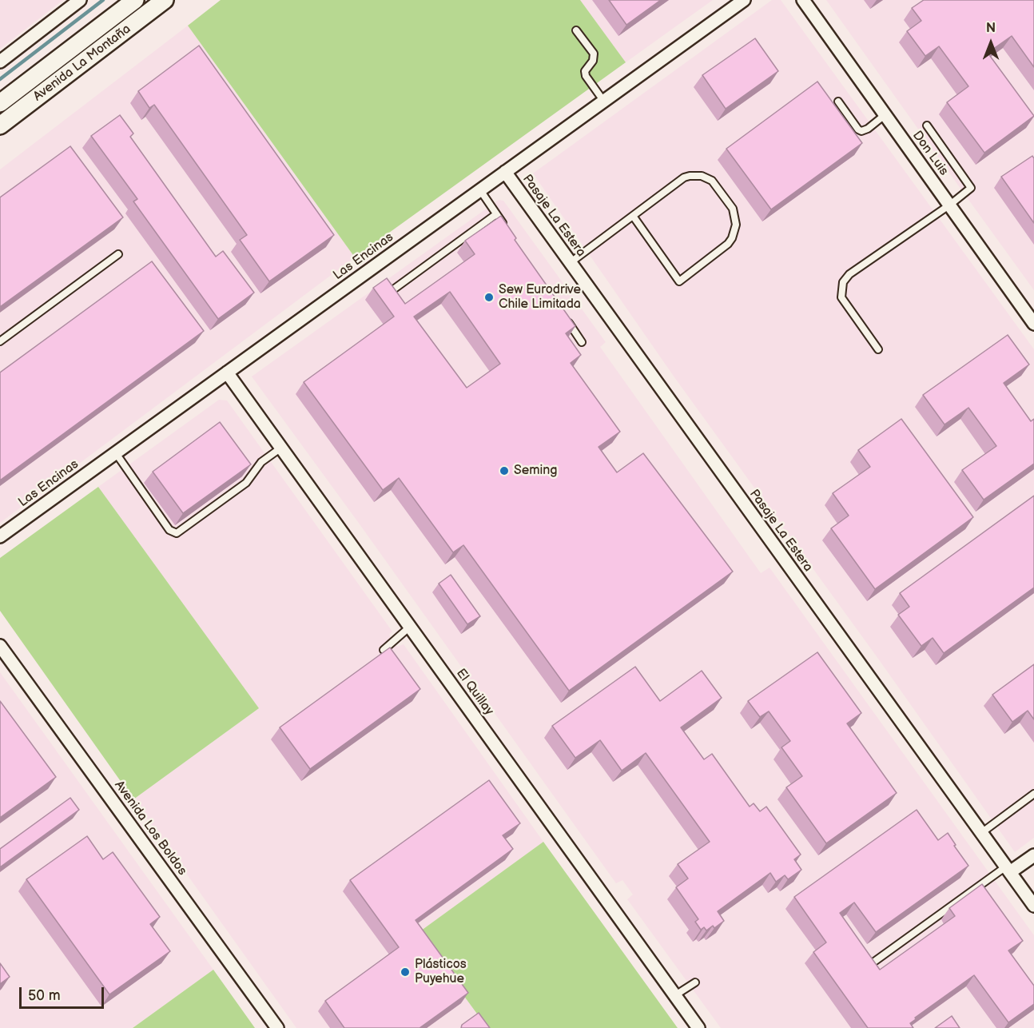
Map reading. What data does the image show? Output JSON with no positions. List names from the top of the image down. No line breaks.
{"streets":{"main road":["Avenida La Montaña"],"street":["Don Luis","Pasaje La Estera","Las Encinas","El Quillay","Avenida Los Boldos"]},"crossings":[["Pasaje La Estera","Las Encinas"],["Las Encinas","El Quillay"]],"places":["Sew Eurodrive Chile Limitada","Seming","Plásticos Puyehue"],"scale_bar":"50 m","north":"top"}
